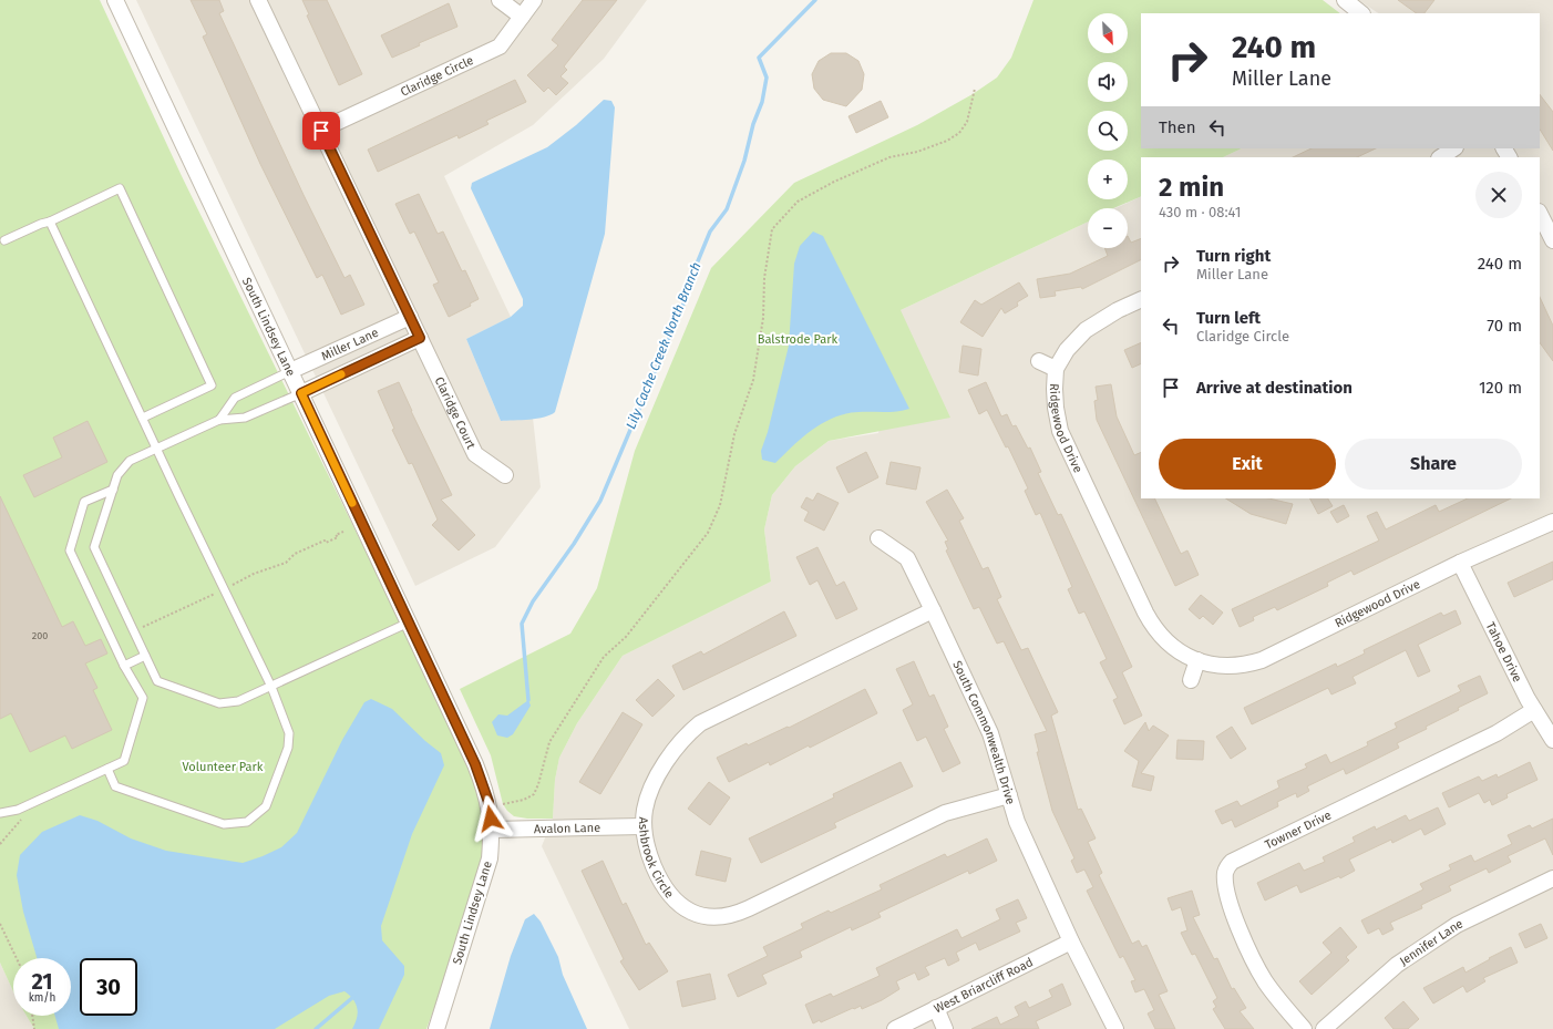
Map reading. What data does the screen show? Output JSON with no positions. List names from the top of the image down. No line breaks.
{"streets":{"street":["Claridge Circle","South Lindsey Lane","Miller Lane","Claridge Court","Ridgewood Drive","Tahoe Drive","South Commonwealth Drive","Avalon Lane","Towner Drive","Ashbrook Circle","Jennifer Lane","West Briarcliff Road"]},"crossings":[["South Lindsey Lane","Miller Lane"],["South Lindsey Lane","Avalon Lane"],["Miller Lane","Claridge Court"],["Ridgewood Drive","Tahoe Drive"],["Tahoe Drive","Towner Drive"],["South Commonwealth Drive","Ashbrook Circle"],["South Commonwealth Drive","West Briarcliff Road"],["Avalon Lane","Ashbrook Circle"]],"water":["Lily Cache Creek North Branch"],"parks":["Balstrode Park","Volunteer Park"],"house_numbers":["200"],"north":"bottom right","page":{"map_buttons":["+","−"],"turn":["240 m","Miller Lane"],"then":"Then","heading":["2 min","430 m · 08:41"],"list":[{"name":"Turn right","note":"Miller Lane","value":"240 m"},{"name":"Turn left","note":"Claridge Circle","value":"70 m"},{"name":"Arrive at destination","value":"120 m"}],"buttons":["Exit","Share"],"speed":"21 km/h","limit":"30"}}
